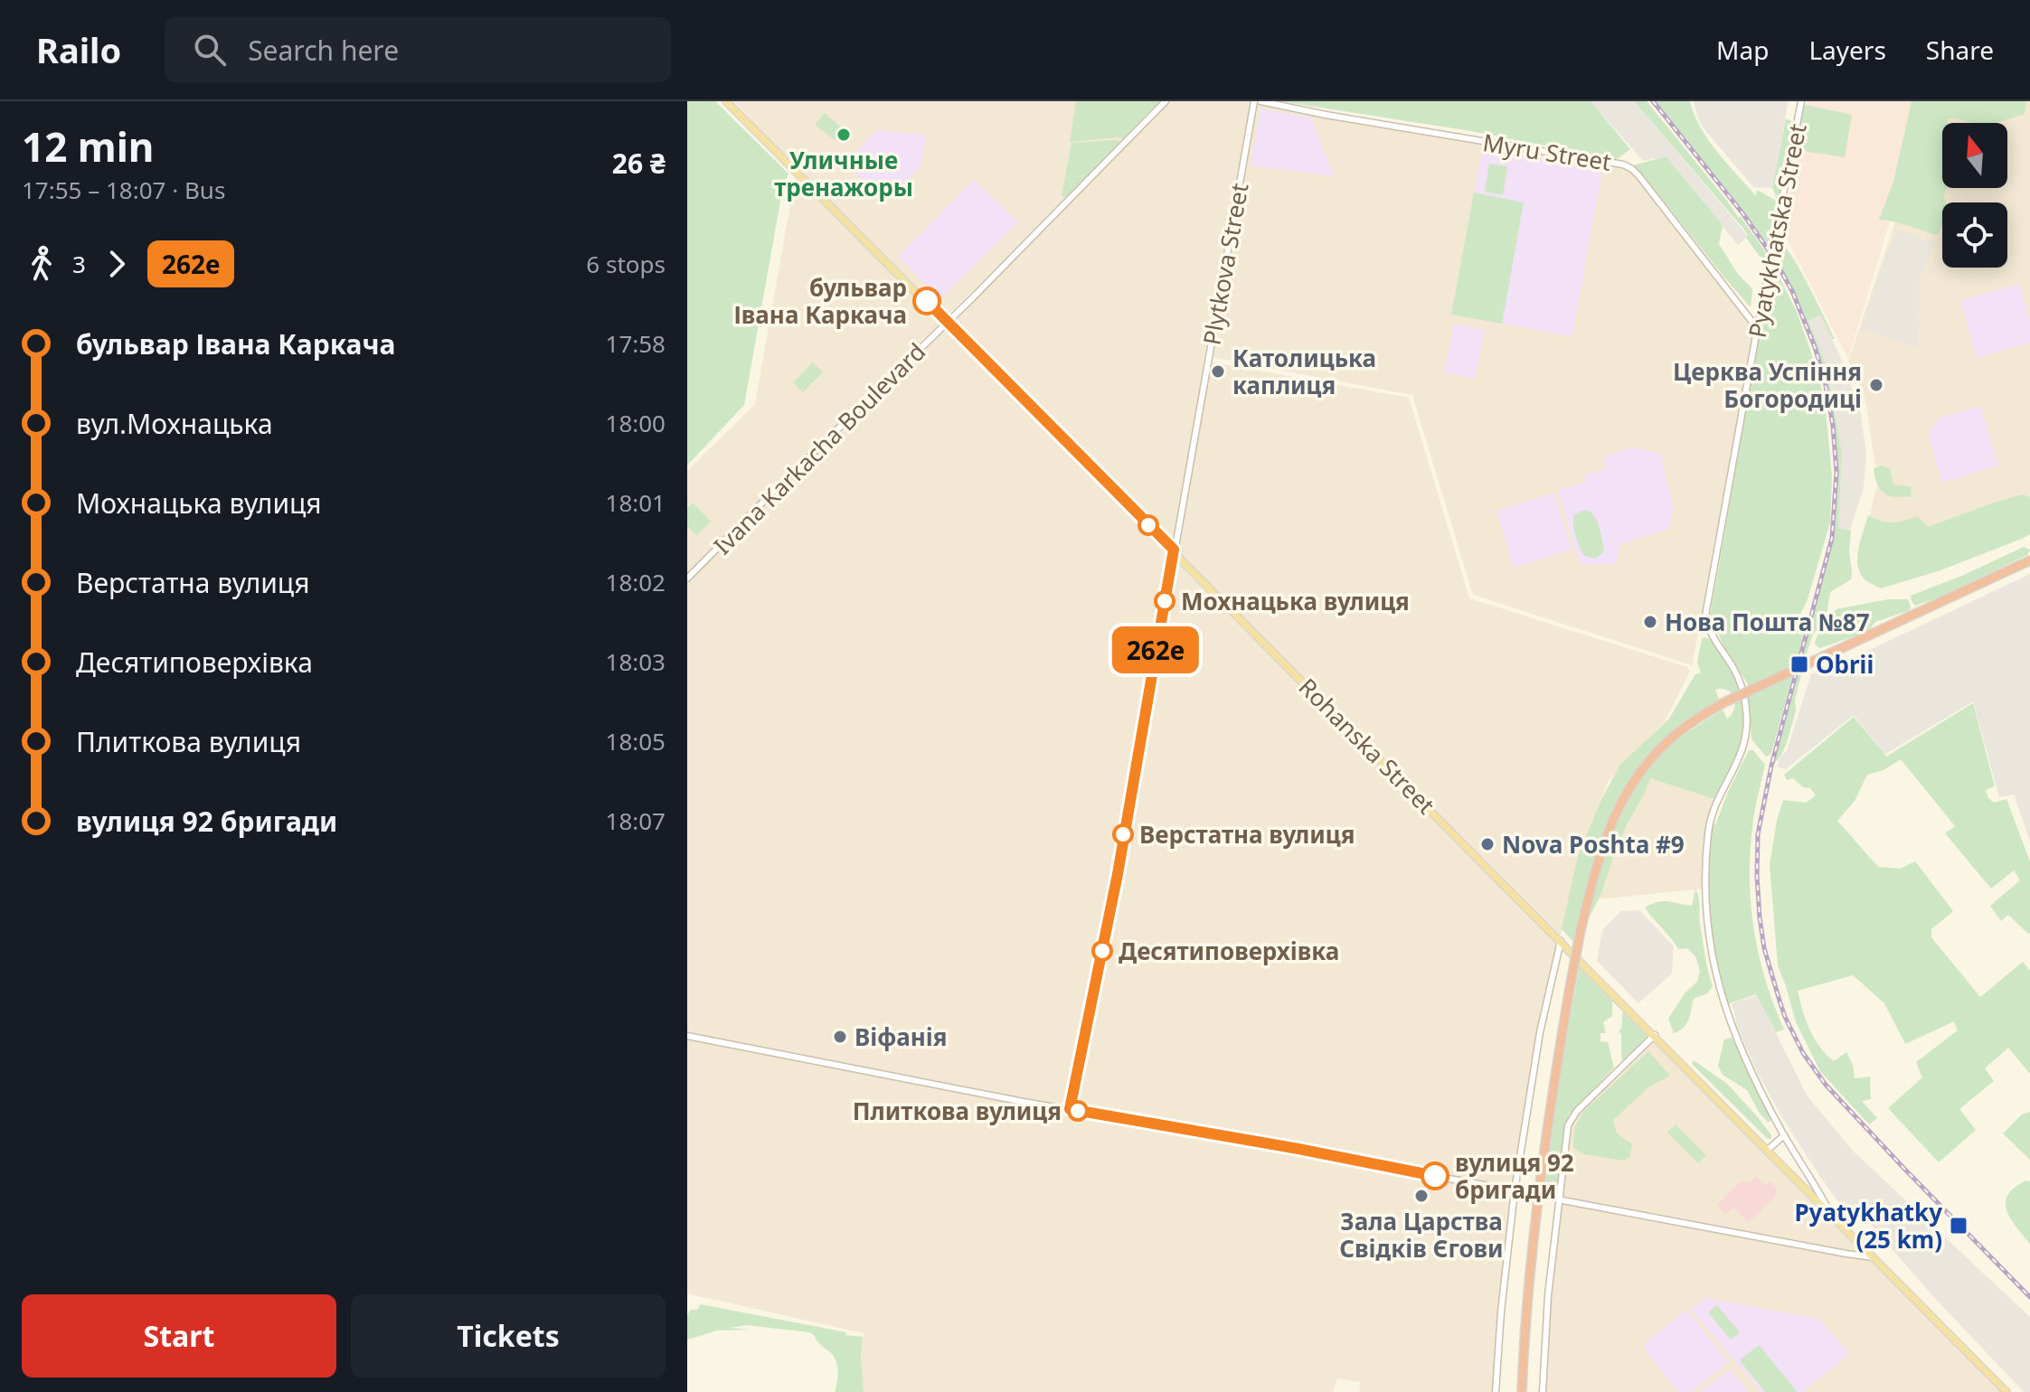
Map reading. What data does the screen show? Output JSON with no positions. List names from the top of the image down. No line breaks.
{"streets":{"main road":["Rohanska Street"],"street":["Myru Street","Pyatykhatska Street","Plytkova Street","Ivana Karkacha Boulevard"]},"crossings":[["Myru Street","Pyatykhatska Street"],["Plytkova Street","Rohanska Street"],["Ivana Karkacha Boulevard","Rohanska Street"]],"places":{"other":["Уличные тренажоры","бульвар Івана Каркача","Католицька каплиця","Церква Успіння Богородиці","Мохнацька вулиця","Нова Пошта №87","Верстатна вулиця","Nova Poshta #9","Десятиповерхівка","Віфанія","Плиткова вулиця","вулиця 92 бригади","Зала Царства Свідків Єгови"],"transit":["Obrii","Pyatykhatky (25 km)"]},"lines":["bus line 262е"],"north":"top","page":{"header":"Railo","search":"Search here","nav":["Map","Layers","Share"],"heading":["12 min","17:55 – 18:07 · Bus","26 ₴"],"on_map":"262е","legs":["3","262е","6 stops"],"list":[{"name":"бульвар Івана Каркача","value":"17:58"},{"name":"вул.Мохнацька","value":"18:00"},{"name":"Мохнацька вулиця","value":"18:01"},{"name":"Верстатна вулиця","value":"18:02"},{"name":"Десятиповерхівка","value":"18:03"},{"name":"Плиткова вулиця","value":"18:05"},{"name":"вулиця 92 бригади","value":"18:07"}],"buttons":["Start","Tickets"]}}
